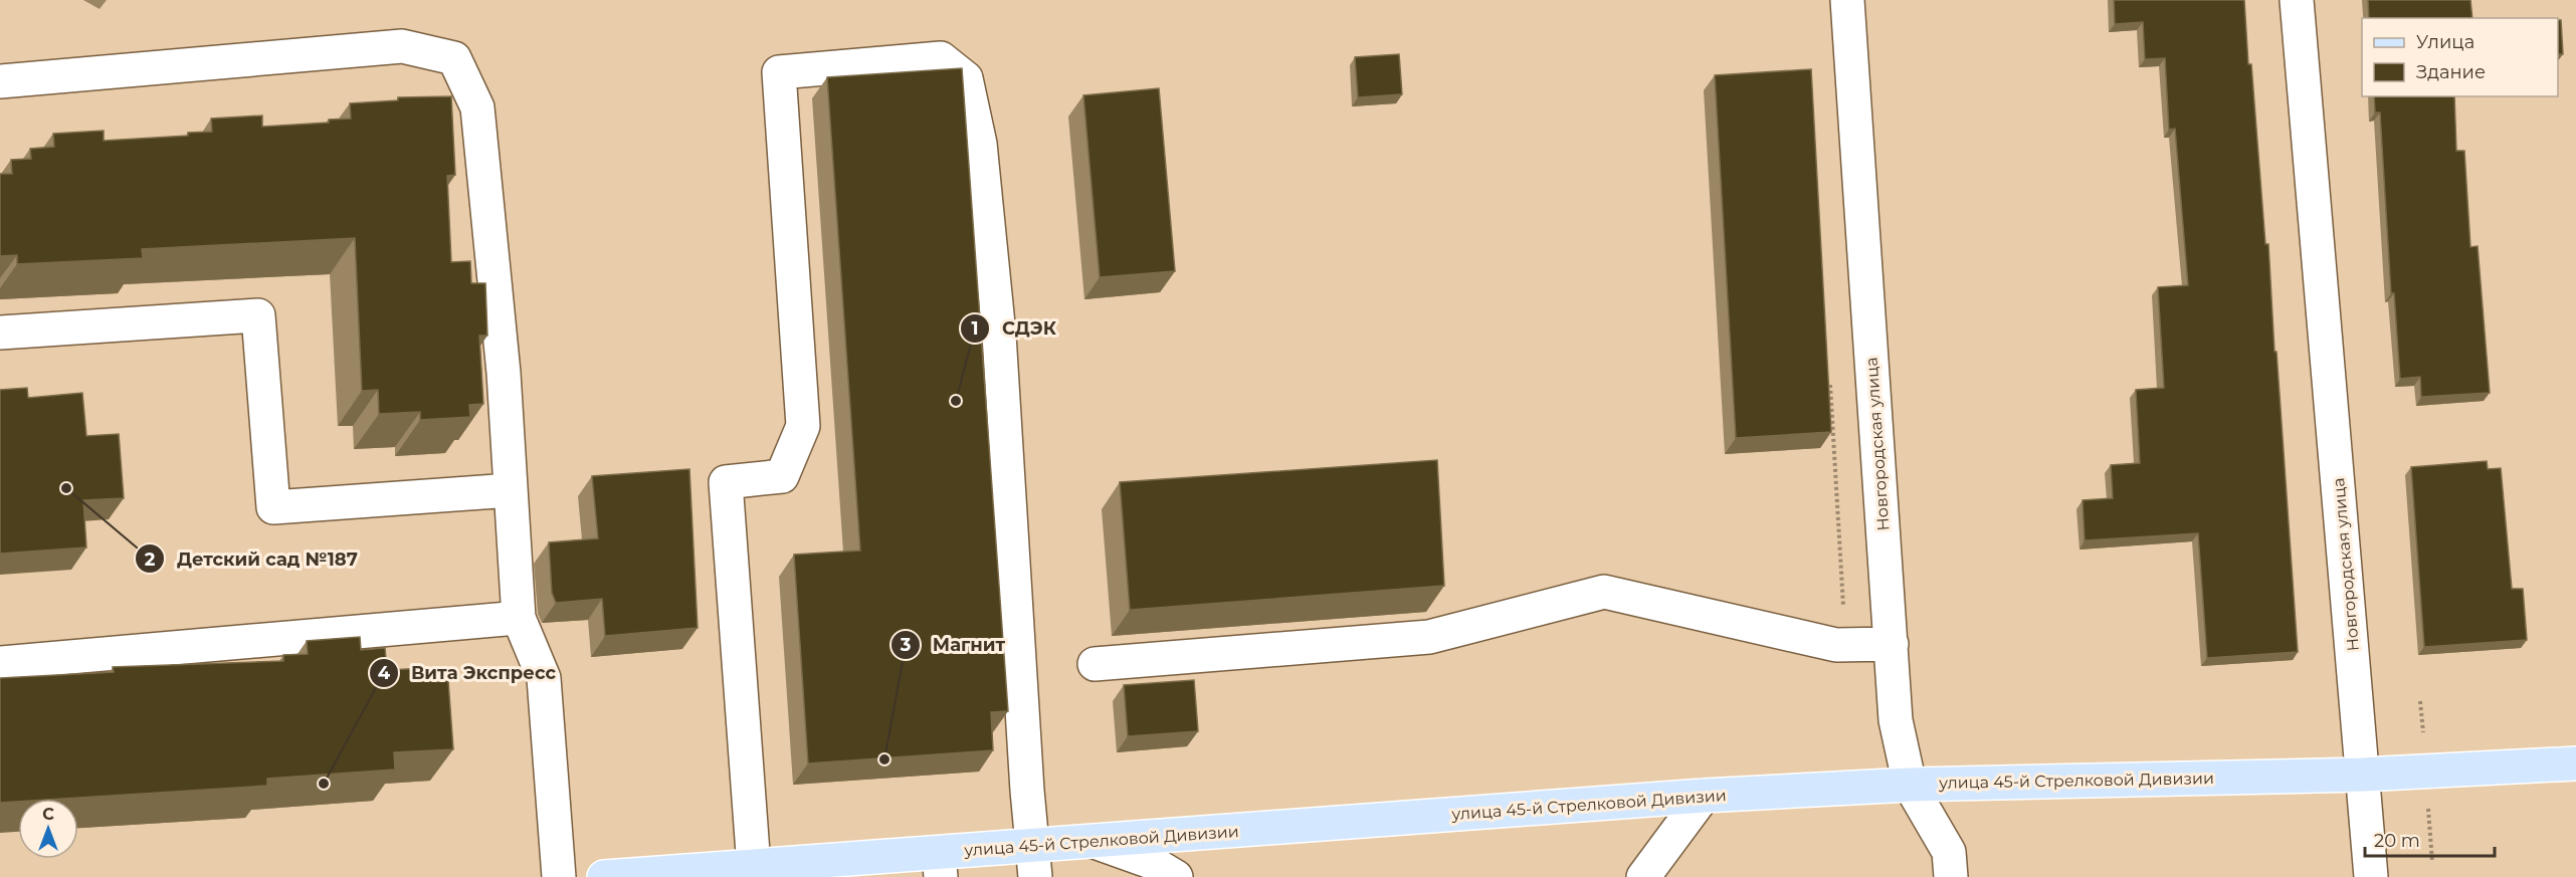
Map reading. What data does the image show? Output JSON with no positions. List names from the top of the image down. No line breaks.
{"streets":{"main road":["улица 45-й Стрелковой Дивизии"],"street":["Новгородская улица"]},"crossings":[["Новгородская улица","улица 45-й Стрелковой Дивизии"]],"places":["СДЭК","Детский сад №187","Магнит","Вита Экспресс"],"legend":["Улица","Здание"],"scale_bar":"20 m","north":"top"}
